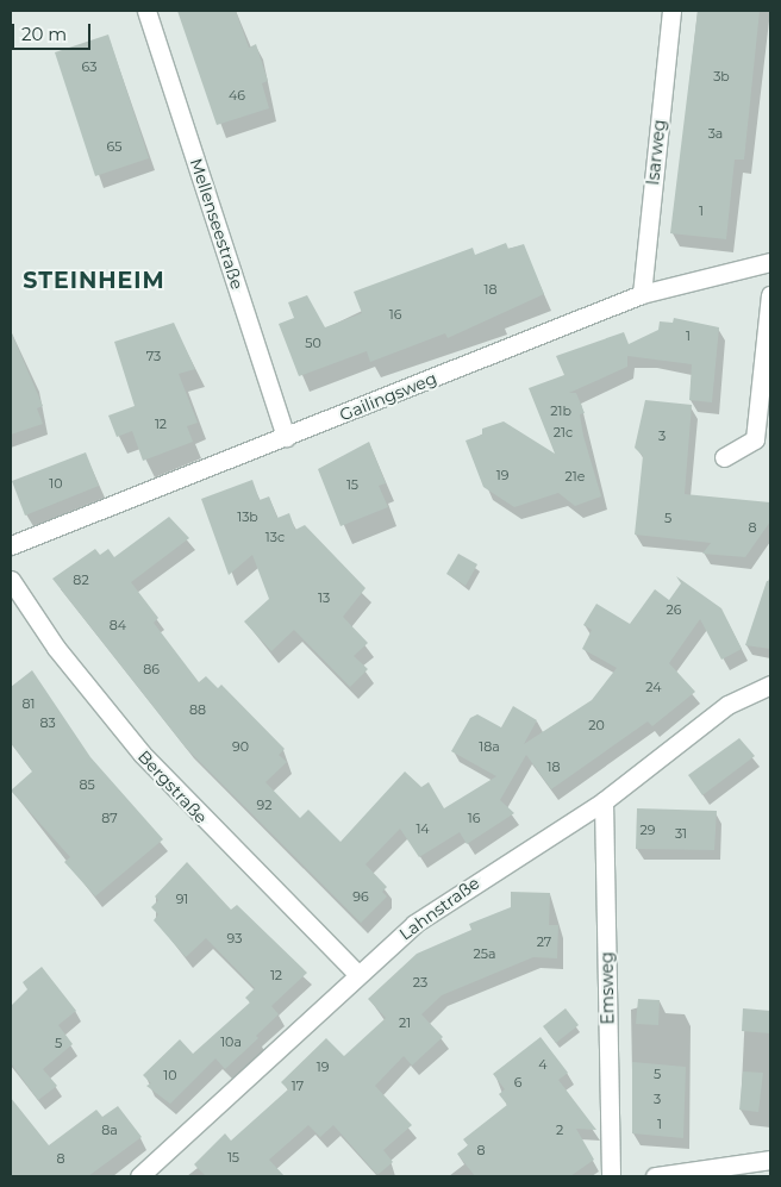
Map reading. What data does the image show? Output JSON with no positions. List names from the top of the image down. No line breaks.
{"streets":{"street":["Isarweg","Mellenseestraße","Gailingsweg","Bergstraße","Lahnstraße","Emsweg"]},"crossings":[["Isarweg","Gailingsweg"],["Mellenseestraße","Gailingsweg"],["Bergstraße","Lahnstraße"],["Lahnstraße","Emsweg"]],"districts":["STEINHEIM"],"house_numbers":["63","3b","46","3a","65","1","18","16","1","50","73","21b","12","21c","3","19","21e","10","15","13b","5","8","13c","82","13","26","84","86","24","81","88","83","20","90","18a","18","85","92","87","16","14","29","31","96","91","93","27","25a","12","23","21","10a","5","4","19","5","10","6","17","3","1","8a","2","8","15","8"],"scale_bar":"20 m"}
